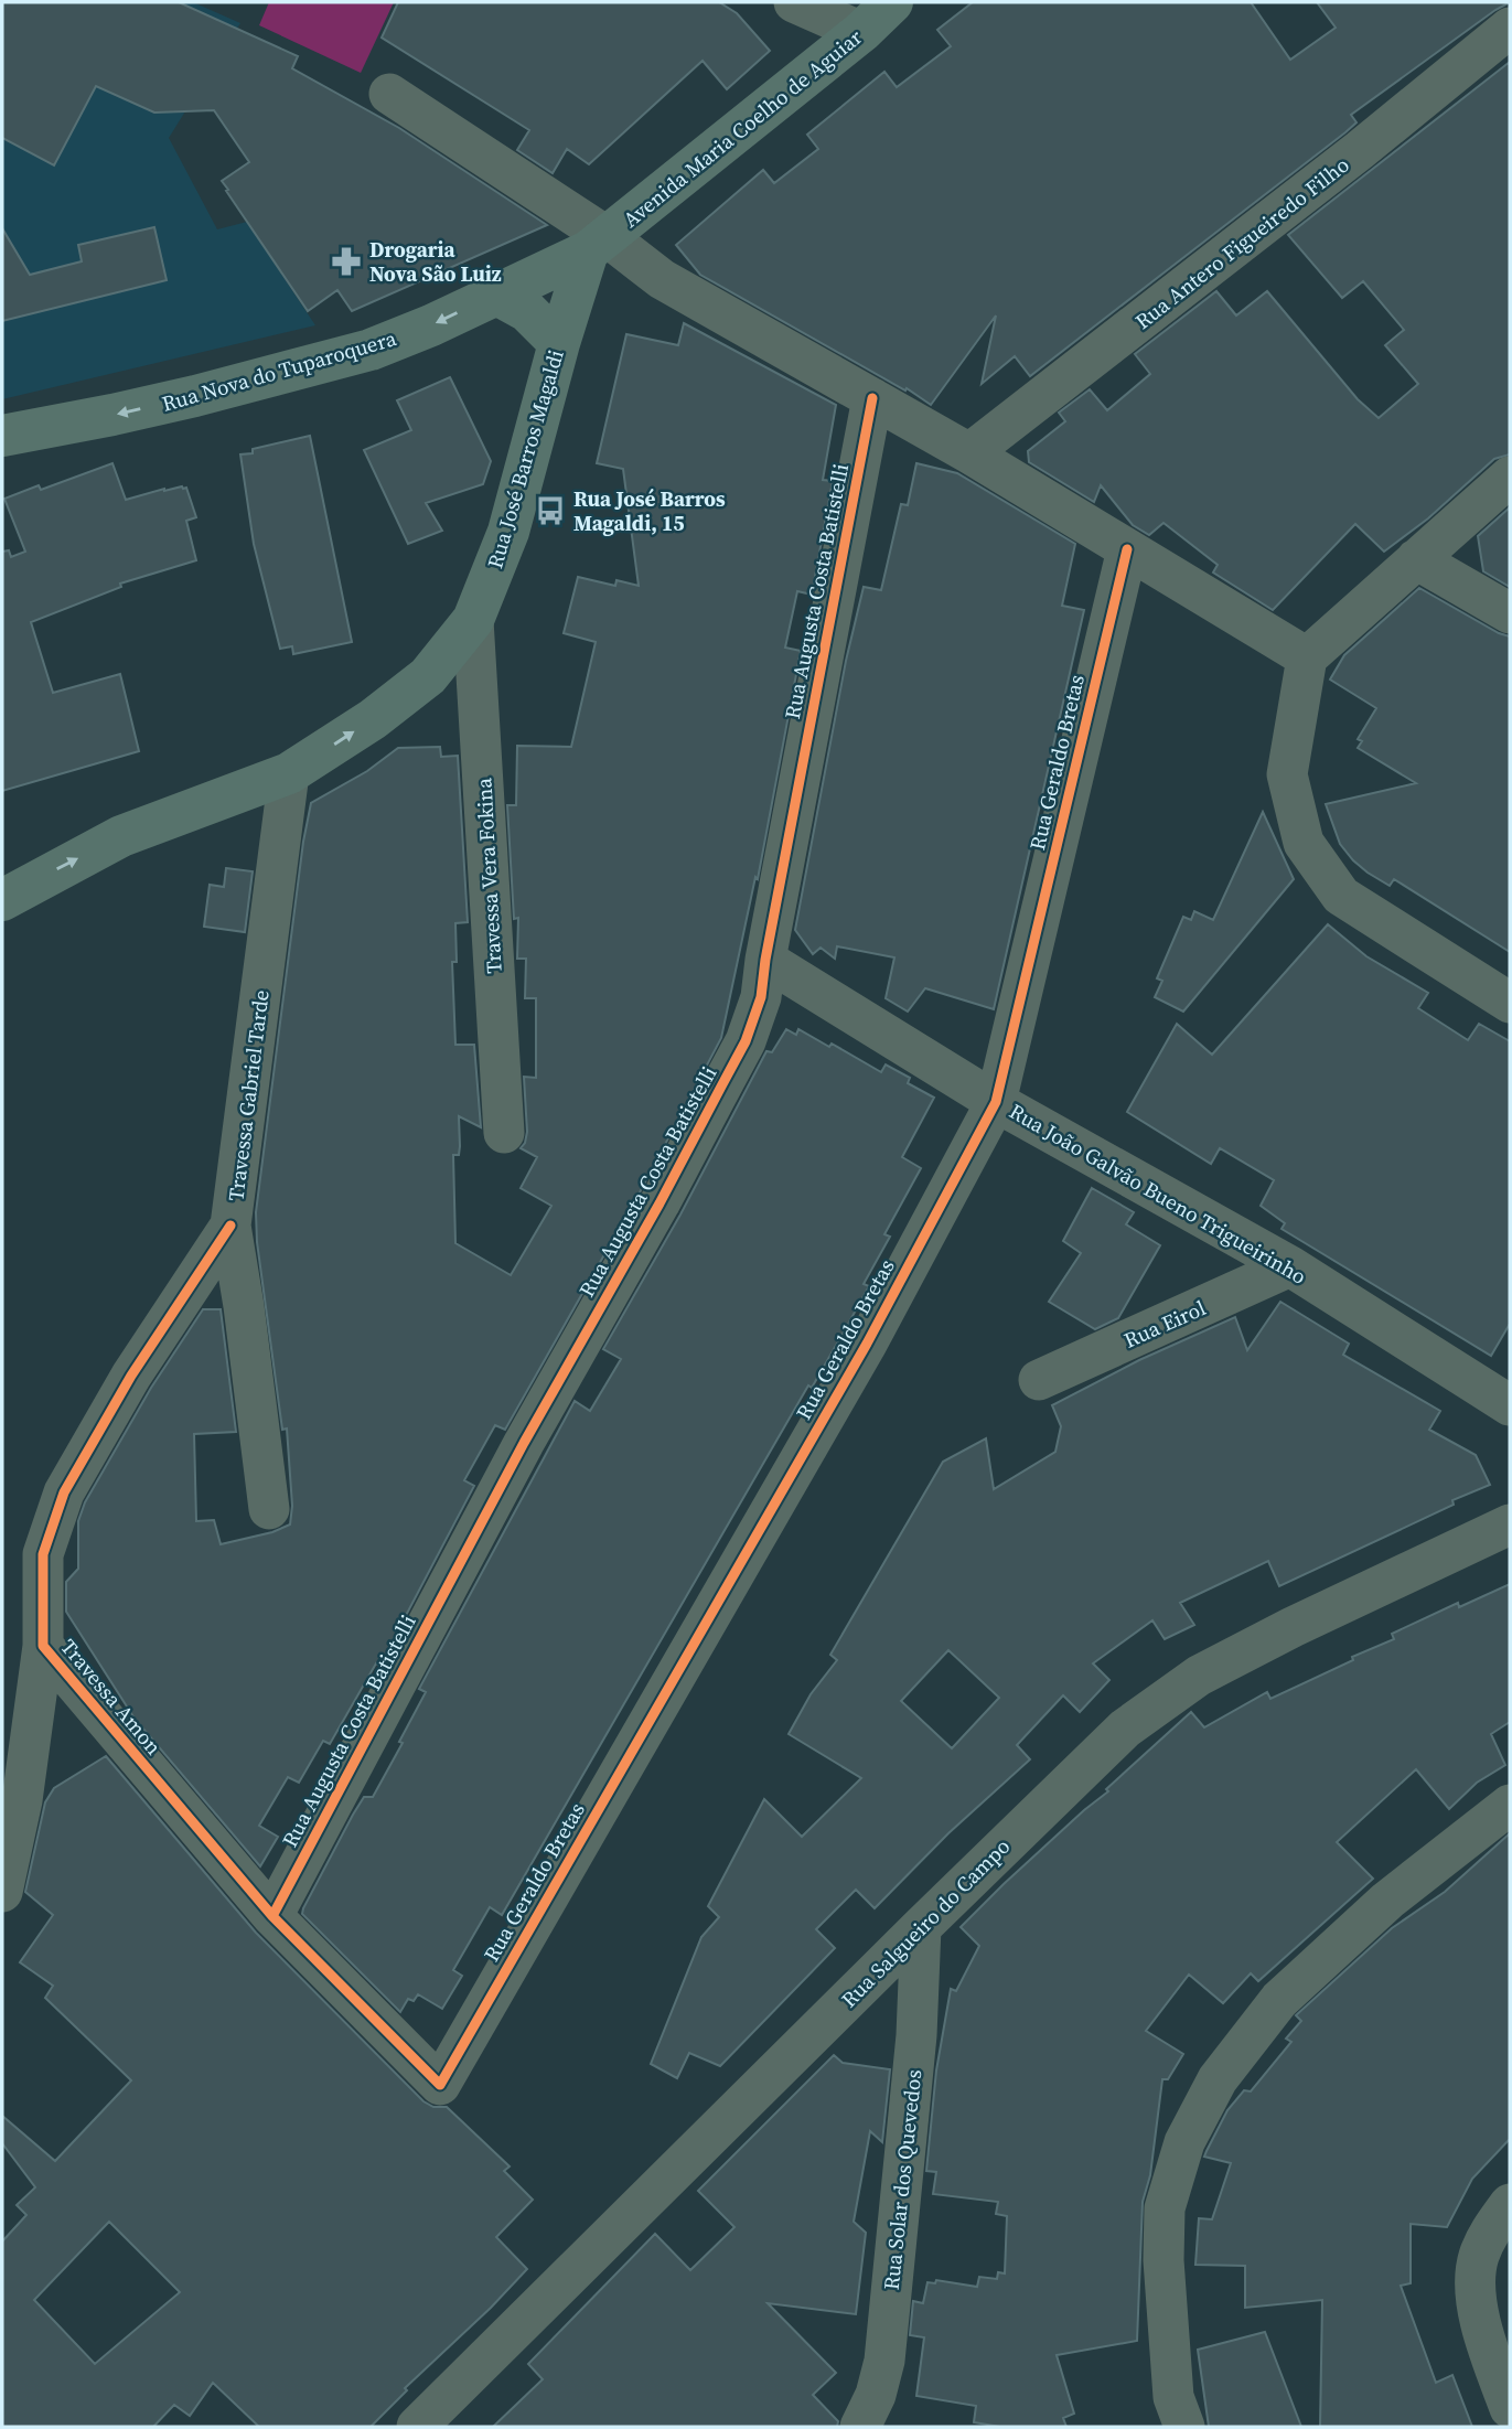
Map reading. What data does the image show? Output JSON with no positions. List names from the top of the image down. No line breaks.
{"streets":{"main road":["Avenida Maria Coelho de Aguiar","Rua Nova do Tuparoquera","Rua José Barros Magaldi"],"street":["Rua Antero Figueiredo Filho","Rua Augusta Costa Batistelli","Rua Geraldo Bretas","Travessa Vera Fokina","Travessa Gabriel Tarde","Rua João Galvão Bueno Trigueirinho","Rua Eirol","Travessa Amon","Rua Salgueiro do Campo","Rua Solar dos Quevedos"]},"crossings":[["Avenida Maria Coelho de Aguiar","Rua Nova do Tuparoquera"],["Avenida Maria Coelho de Aguiar","Rua José Barros Magaldi"],["Rua Nova do Tuparoquera","Rua José Barros Magaldi"],["Rua José Barros Magaldi","Travessa Vera Fokina"],["Rua José Barros Magaldi","Travessa Gabriel Tarde"],["Rua Augusta Costa Batistelli","Rua João Galvão Bueno Trigueirinho"],["Rua Augusta Costa Batistelli","Travessa Amon"],["Rua Geraldo Bretas","Rua João Galvão Bueno Trigueirinho"],["Rua Geraldo Bretas","Travessa Amon"],["Travessa Gabriel Tarde","Travessa Amon"],["Rua João Galvão Bueno Trigueirinho","Rua Eirol"],["Rua Salgueiro do Campo","Rua Solar dos Quevedos"]],"one_way":["Rua Nova do Tuparoquera","Rua José Barros Magaldi"],"places":{"pharmacy":["Drogaria Nova São Luiz"],"bus stop":["Rua José Barros Magaldi, 15"]}}
